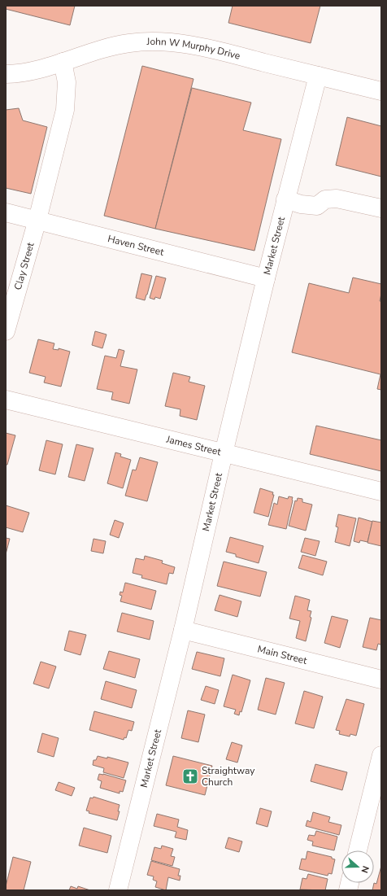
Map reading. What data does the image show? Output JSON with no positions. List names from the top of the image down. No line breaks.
{"streets":{"street":["John W Murphy Drive","Haven Street","Market Street","Clay Street","James Street","Main Street"]},"crossings":[["John W Murphy Drive","Market Street"],["John W Murphy Drive","Clay Street"],["Haven Street","Market Street"],["Haven Street","Clay Street"],["Market Street","James Street"],["Market Street","Main Street"]],"places":{"church":["Straightway Church"]},"north":"right"}
